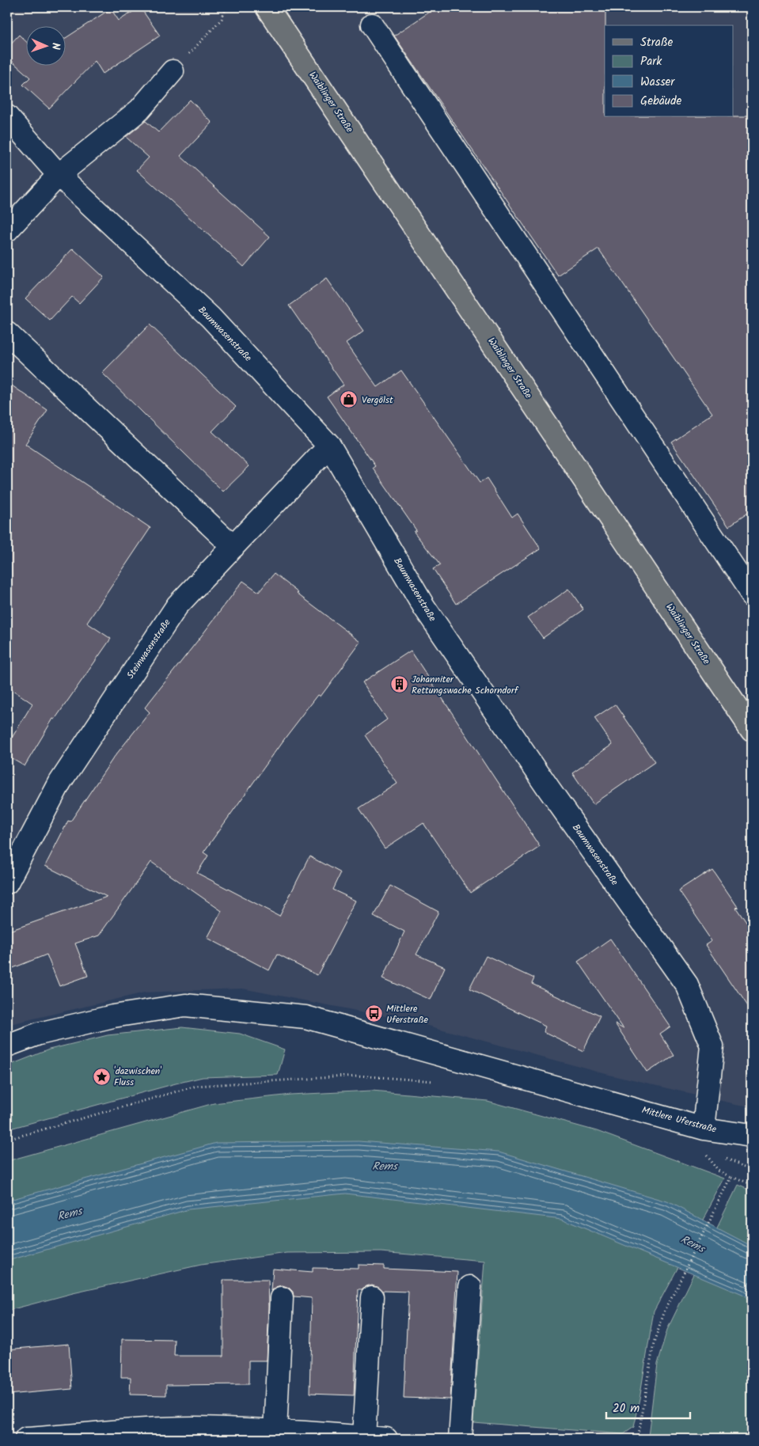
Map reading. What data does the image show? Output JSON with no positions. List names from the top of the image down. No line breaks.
{"streets":{"main road":["Waiblinger Straße"],"street":["Baumwasenstraße","Steinwasenstraße","Mittlere Uferstraße"]},"crossings":[["Baumwasenstraße","Steinwasenstraße"],["Baumwasenstraße","Mittlere Uferstraße"]],"water":["Rems"],"places":{"shop":["Vergölst"],"building":["Johanniter Rettungswache Schorndorf"],"bus stop":["Mittlere Uferstraße"],"place":["'dazwischen' Fluss"]},"legend":["Straße","Park","Wasser","Gebäude"],"scale_bar":"20 m","north":"right"}
